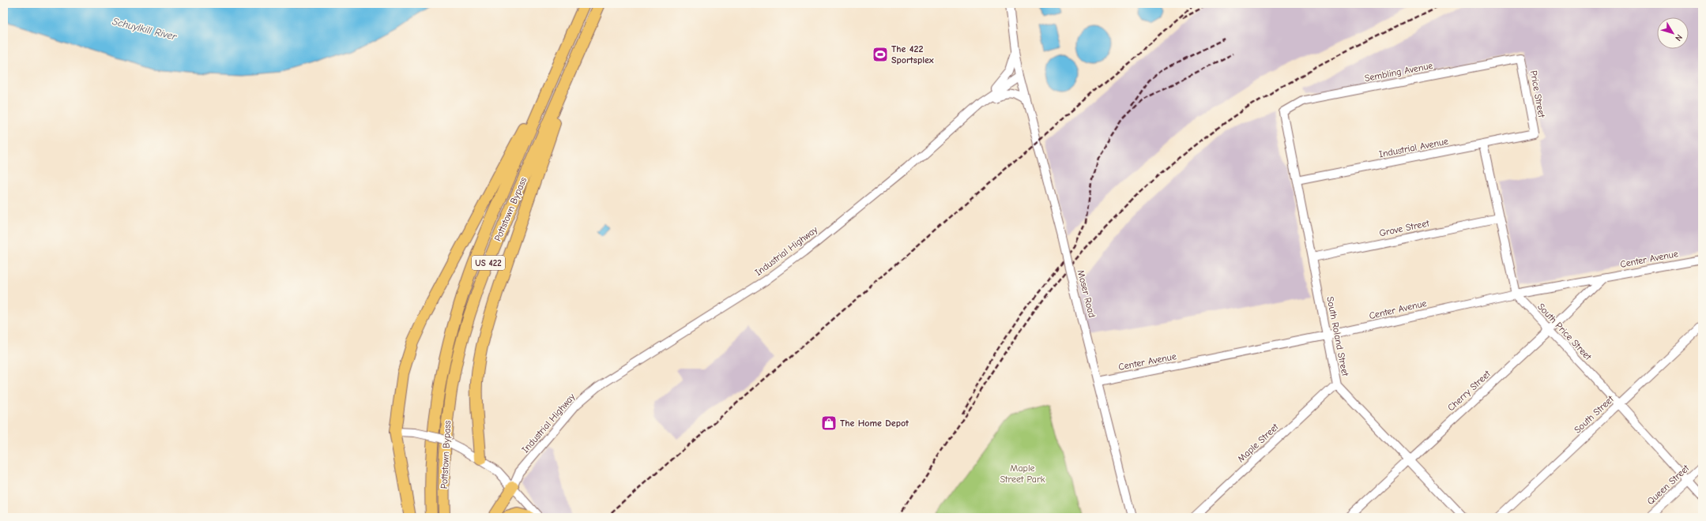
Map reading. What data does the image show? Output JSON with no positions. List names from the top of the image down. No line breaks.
{"streets":{"highway":["Pottstown Bypass","US 422"],"street":["Sembling Avenue","Price Street","Industrial Avenue","Grove Street","Industrial Highway","Center Avenue","Moser Road","South Price Street","South Roland Street","Cherry Street","South Street","Maple Street","Queen Street"]},"crossings":[["Sembling Avenue","Price Street"],["Sembling Avenue","South Roland Street"],["Price Street","Industrial Avenue"],["Industrial Avenue","South Roland Street"],["Grove Street","South Roland Street"],["Industrial Highway","Moser Road"],["Center Avenue","Moser Road"],["Center Avenue","South Price Street"],["Center Avenue","South Roland Street"],["Center Avenue","Cherry Street"],["South Price Street","Cherry Street"],["South Price Street","South Street"],["South Price Street","Queen Street"],["South Roland Street","Cherry Street"],["South Roland Street","Maple Street"]],"water":["Schuylkill River"],"parks":["Maple Street Park"],"places":{"sports":["The 422 Sportsplex"],"shop":["The Home Depot"]},"north":"bottom right"}
